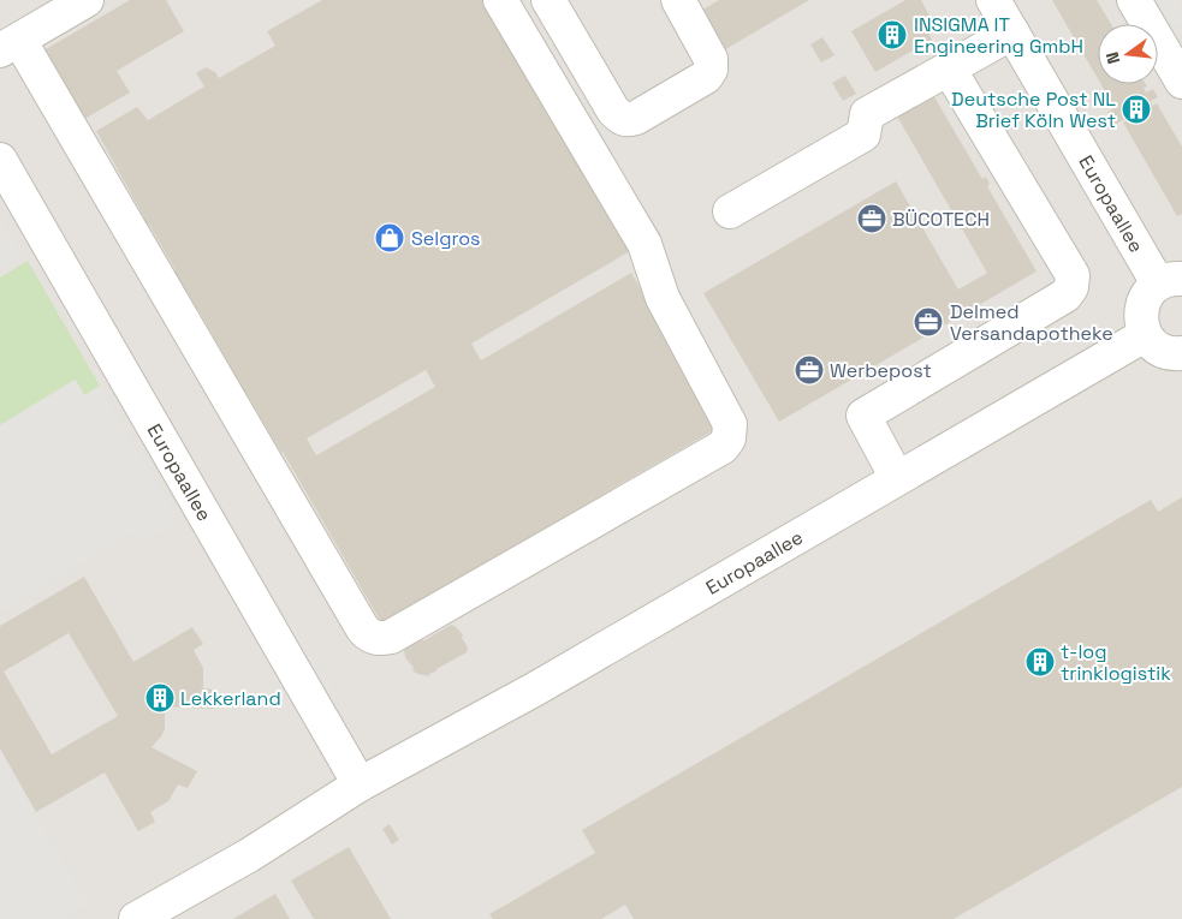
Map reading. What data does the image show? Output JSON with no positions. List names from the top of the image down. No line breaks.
{"streets":{"street":["Europaallee"]},"places":{"building":["INSIGMA IT Engineering GmbH","Deutsche Post NL Brief Köln West","t-log trinklogistik","Lekkerland"],"office":["BÜCOTECH","Delmed Versandapotheke","Werbepost"],"shop":["Selgros"]},"north":"left"}
